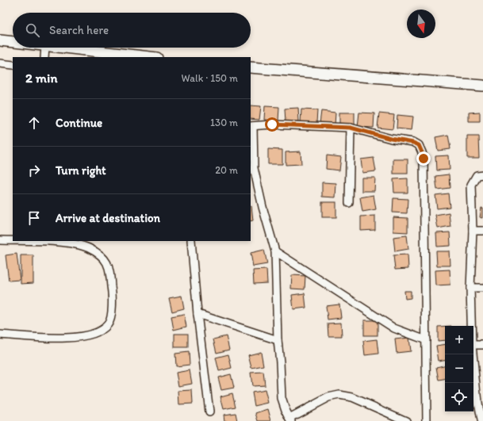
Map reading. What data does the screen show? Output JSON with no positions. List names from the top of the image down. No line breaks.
{"north":"bottom","page":{"search":"Search here","heading":["2 min","Walk · 150 m"],"list":[["Continue","130 m"],["Turn right","20 m"],"Arrive at destination"],"map_buttons":["+","−"]}}
